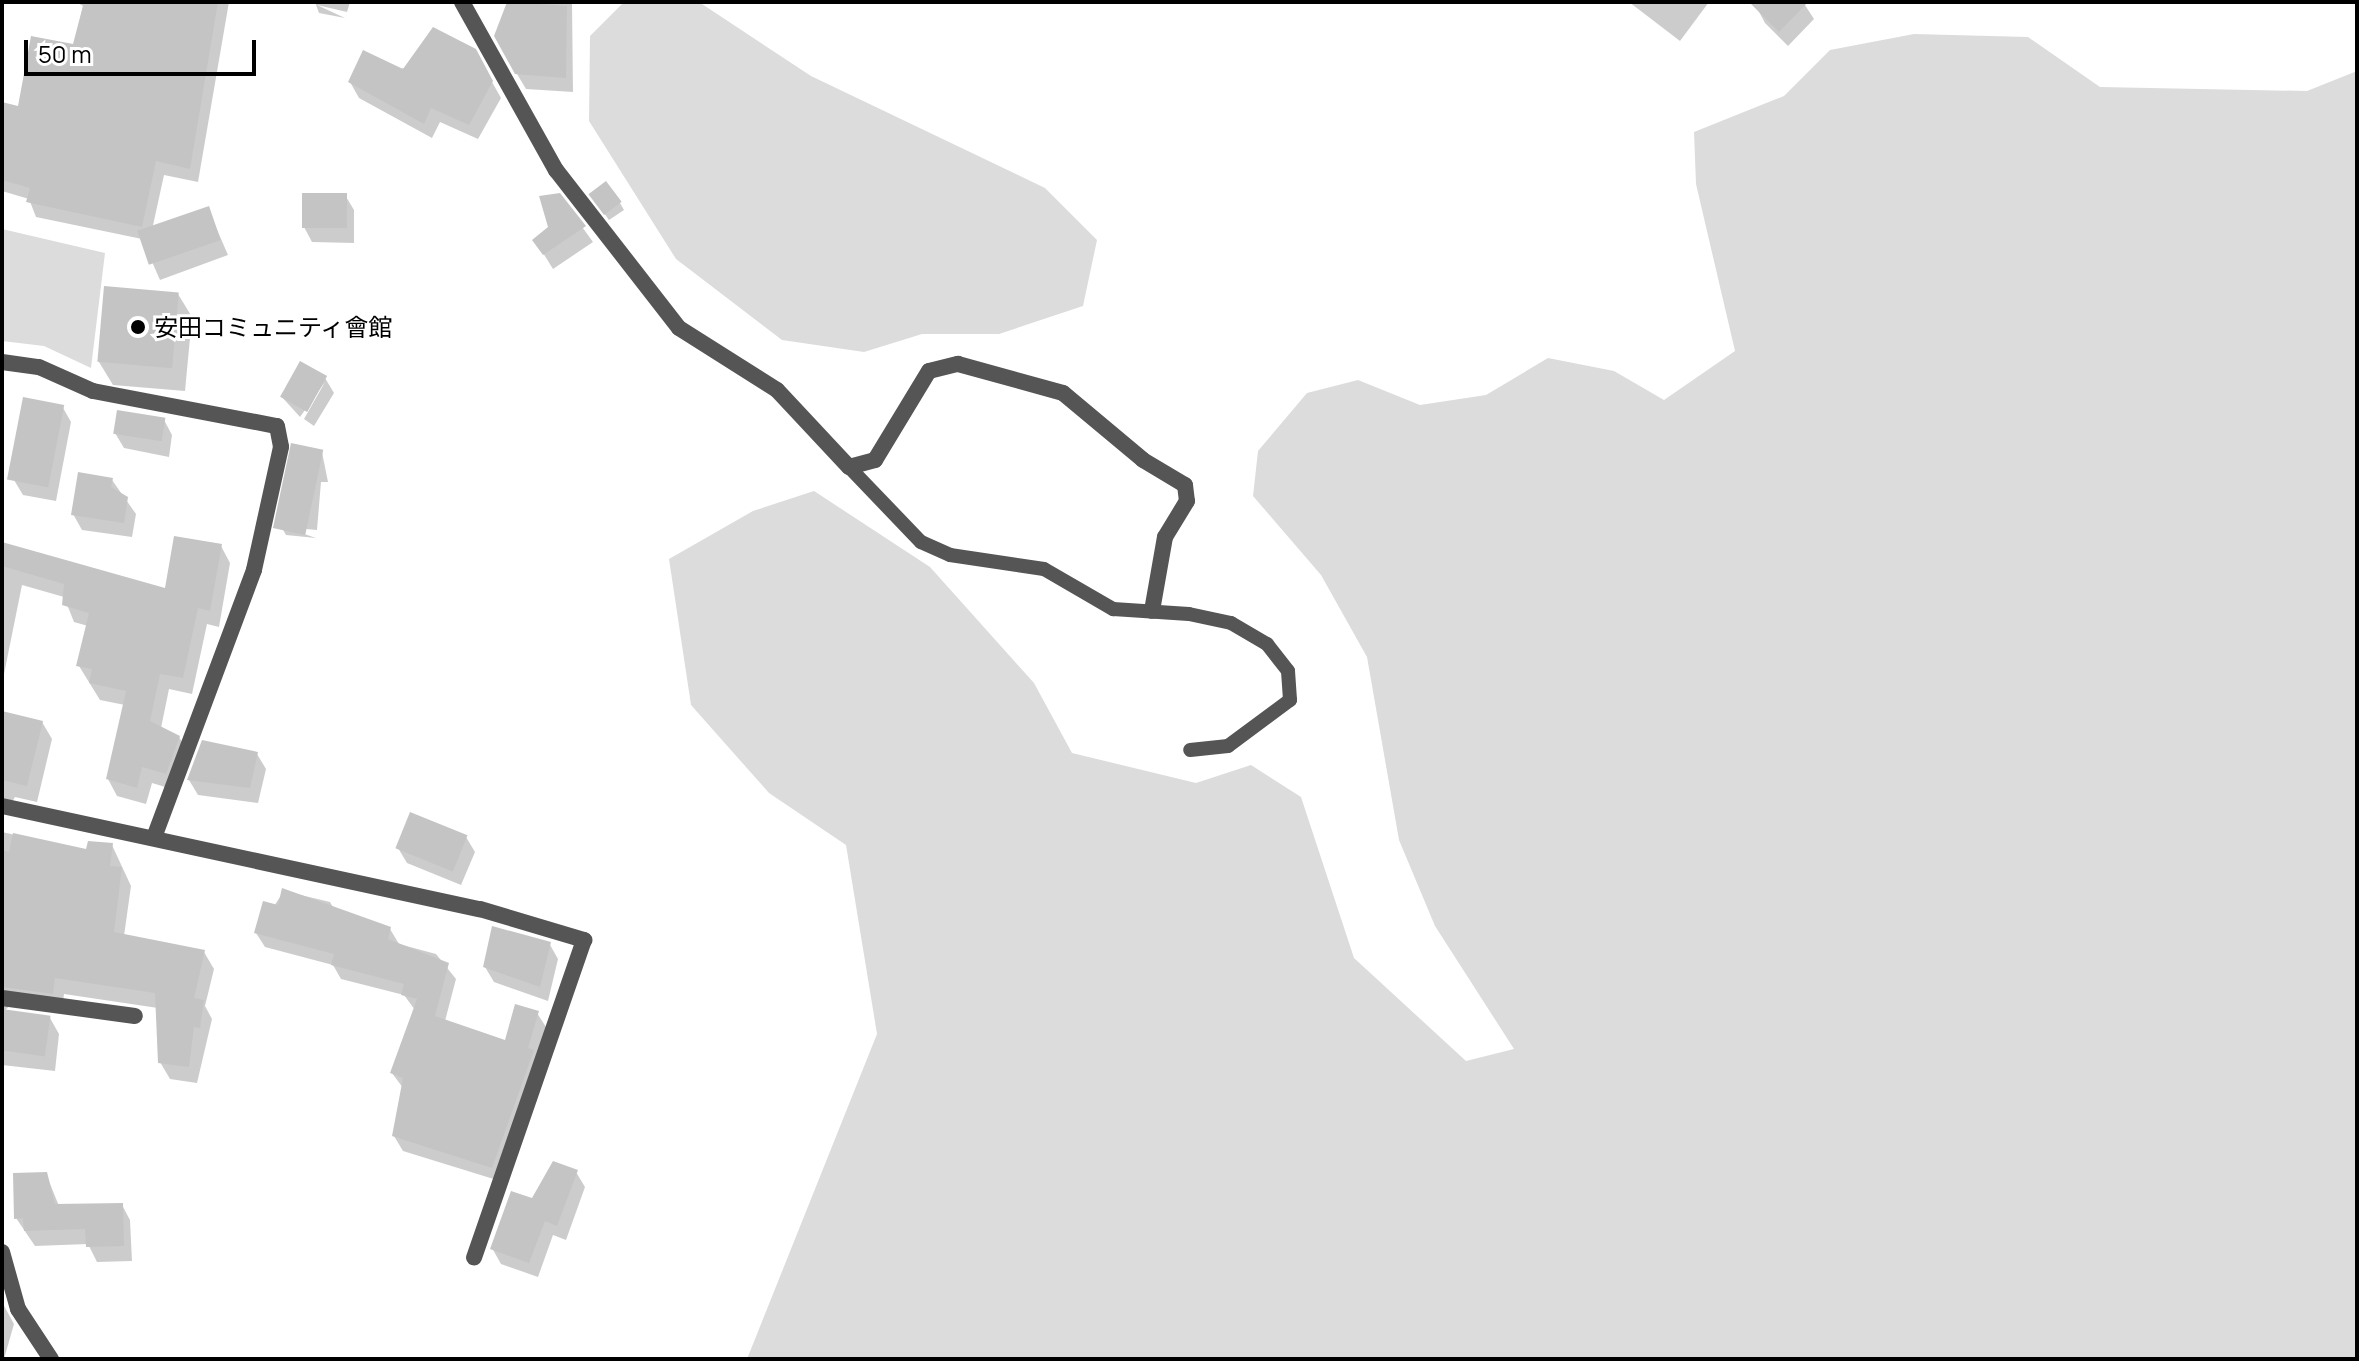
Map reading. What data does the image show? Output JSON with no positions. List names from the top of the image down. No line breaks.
{"places":["安田コミュニティ會館"],"scale_bar":"50 m"}
